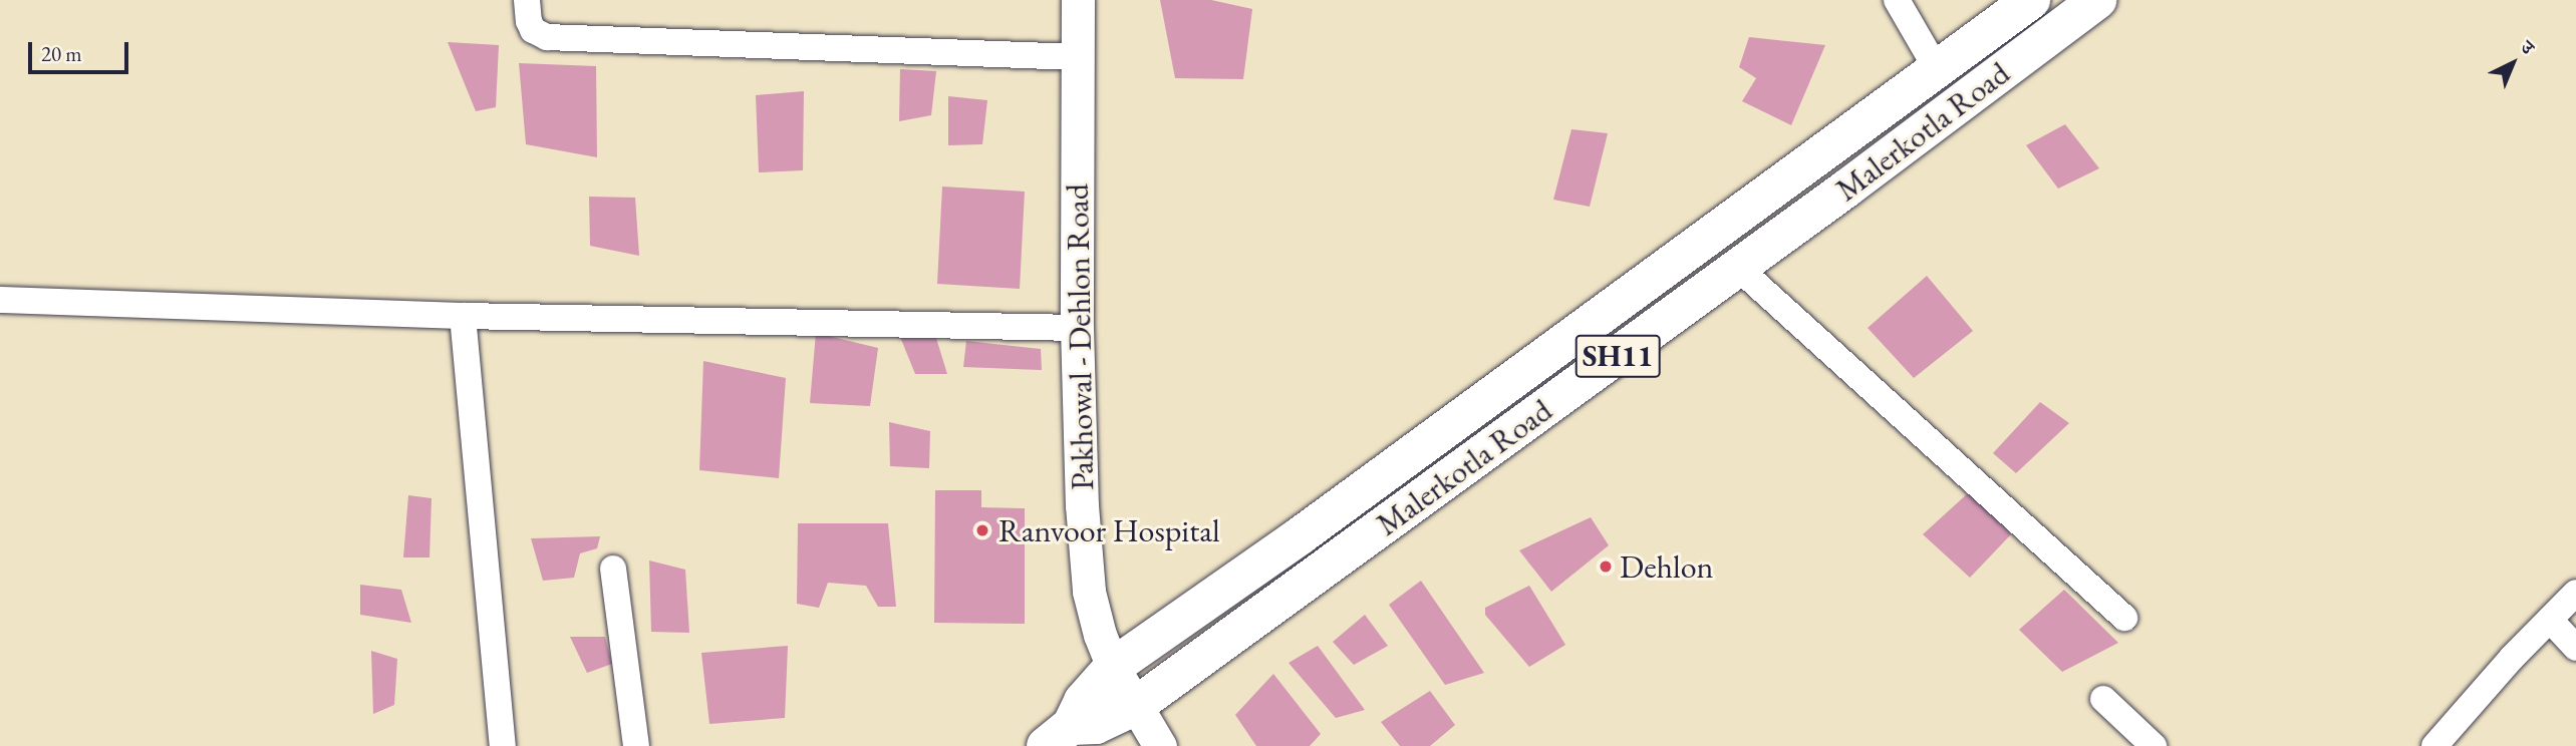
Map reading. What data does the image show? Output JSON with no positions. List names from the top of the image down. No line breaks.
{"streets":{"main road":["Malerkotla Road","SH11"],"street":["Pakhowal - Dehlon Road"]},"crossings":[["Malerkotla Road","Pakhowal - Dehlon Road"],["Malerkotla Road","SH11"],["Pakhowal - Dehlon Road","SH11"]],"places":["Ranvoor Hospital","Dehlon"],"scale_bar":"20 m","north":"top right"}
